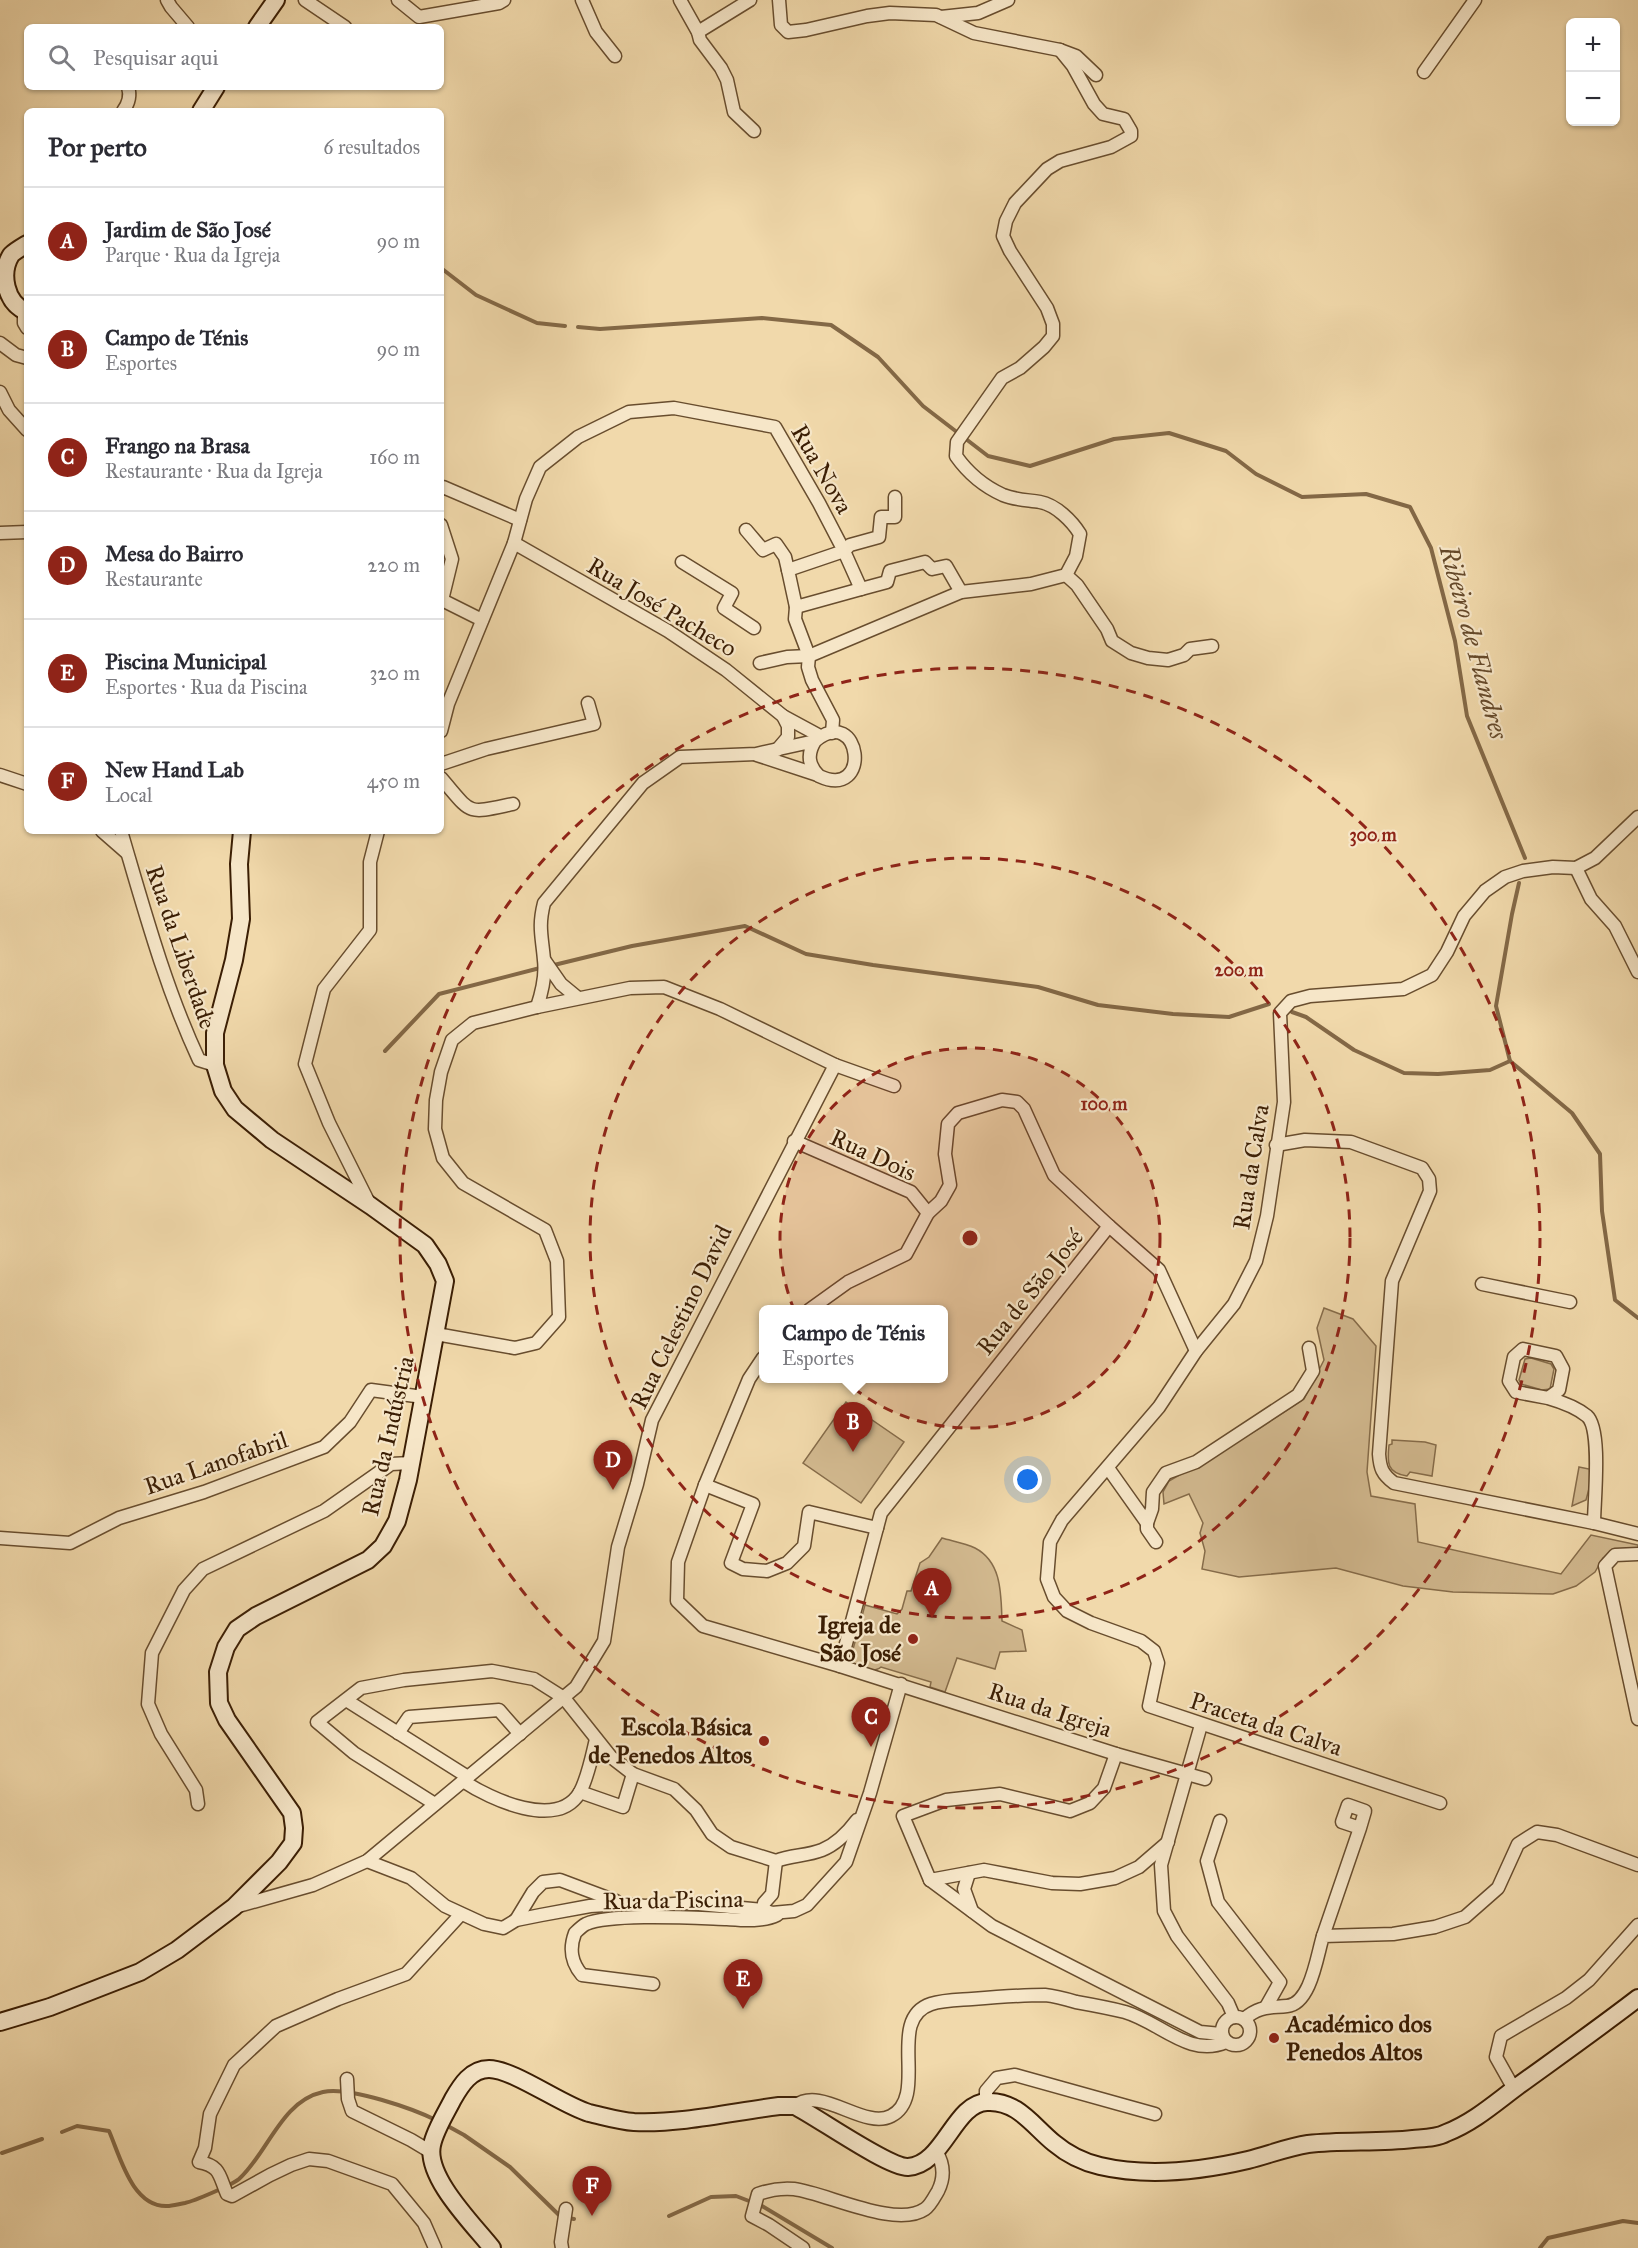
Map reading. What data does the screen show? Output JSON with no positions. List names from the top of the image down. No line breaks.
{"streets":{"street":["Rua Nova","Rua José Pacheco","Rua da Liberdade","Rua Dois","Rua da Calva","Rua de São José","Rua Celestino David","Rua da Indústria","Rua Lanofabril","Rua da Igreja","Praceta da Calva","Rua da Piscina"]},"crossings":[["Rua da Liberdade","Rua da Indústria"],["Rua Dois","Rua de São José"],["Rua Dois","Rua Celestino David"],["Rua da Calva","Praceta da Calva"],["Rua de São José","Rua da Igreja"],["Rua Celestino David","Rua da Indústria"],["Rua da Indústria","Rua Lanofabril"]],"water":["Ribeiro de Flandres"],"places":["Igreja de São José","Escola Básica de Penedos Altos","Académico dos Penedos Altos"],"page":{"map_buttons":["+","−"],"search":"Pesquisar aqui","heading":["Por perto","6 resultados"],"list":[{"mark":"A","name":"Jardim de São José","note":"Parque · Rua da Igreja","value":"90 m"},{"mark":"B","name":"Campo de Ténis","note":"Esportes","value":"90 m"},{"mark":"C","name":"Frango na Brasa","note":"Restaurante · Rua da Igreja","value":"160 m"},{"mark":"D","name":"Mesa do Bairro","note":"Restaurante","value":"220 m"},{"mark":"E","name":"Piscina Municipal","note":"Esportes · Rua da Piscina","value":"320 m"},{"mark":"F","name":"New Hand Lab","note":"Local","value":"450 m"}],"popup":["Campo de Ténis","Esportes"],"pins":["B","D","A","C","E","F"]},"rings":["300 m","200 m","100 m"]}
